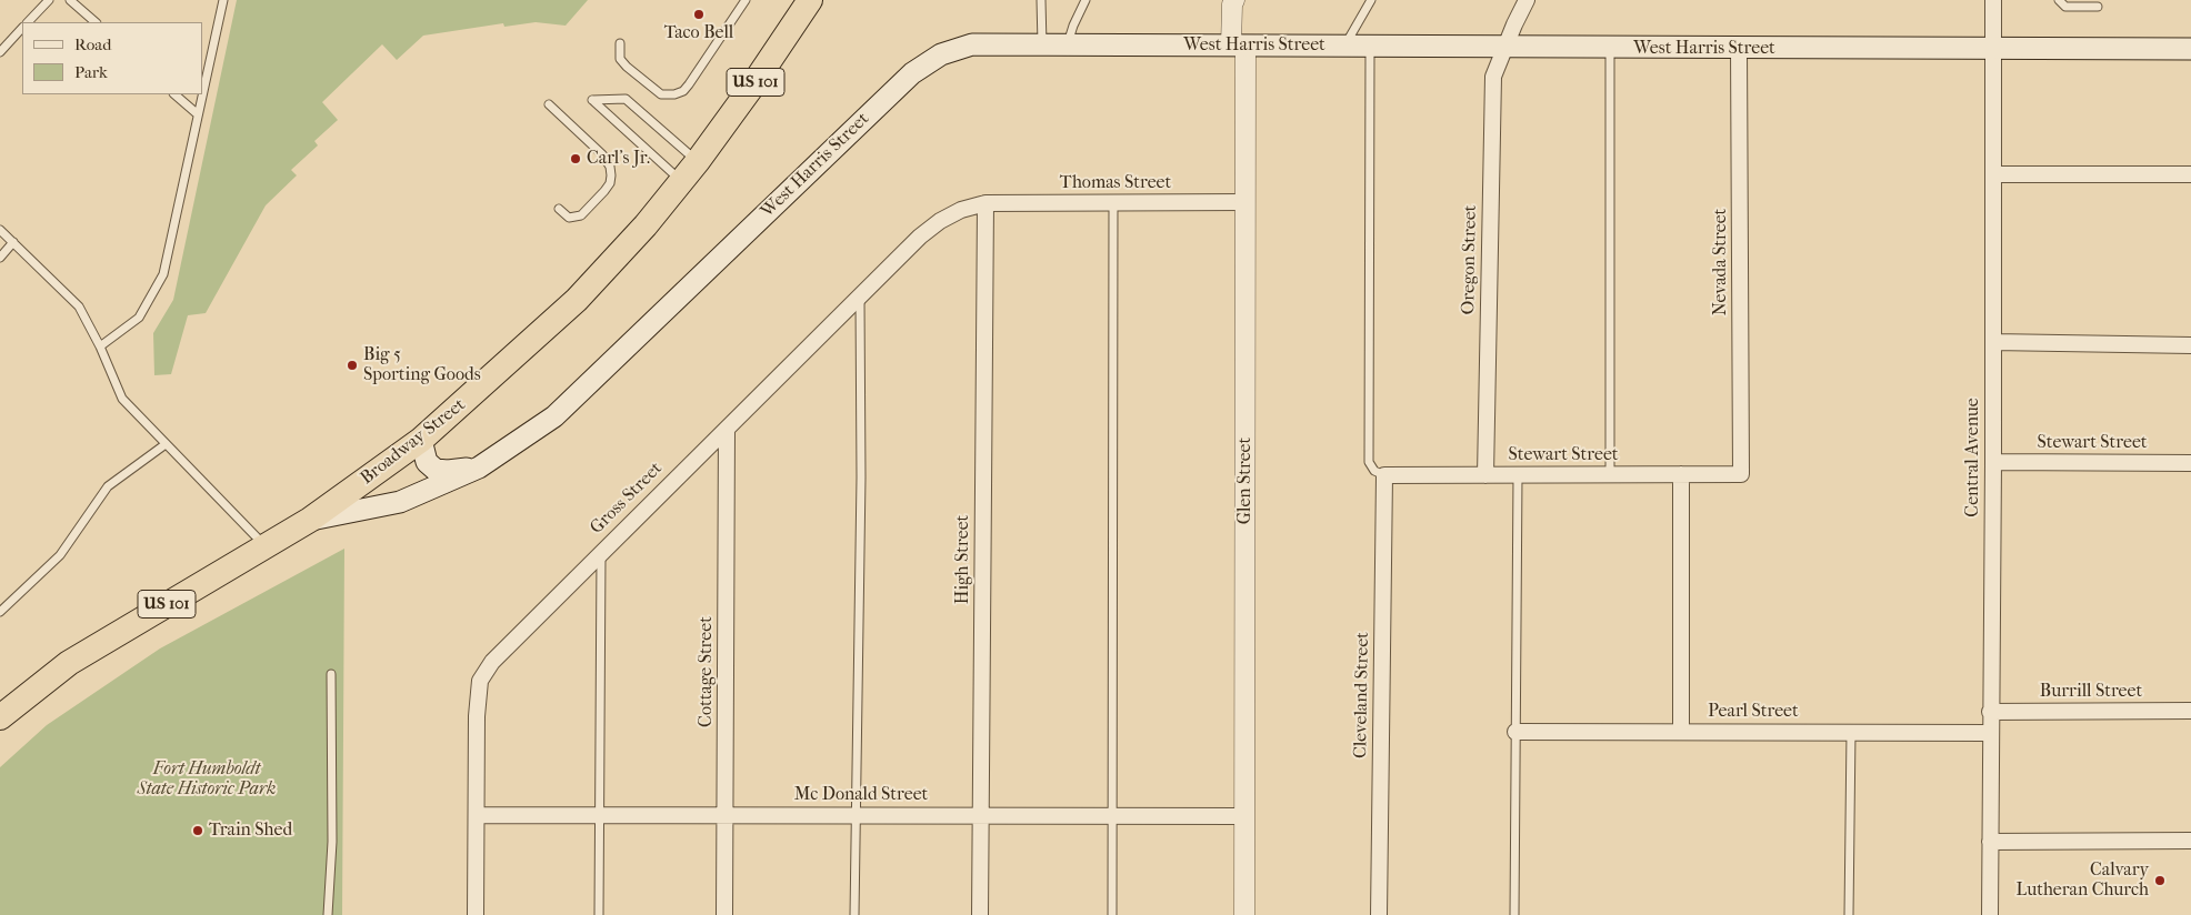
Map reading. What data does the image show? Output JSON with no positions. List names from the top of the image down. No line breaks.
{"streets":{"highway":["US 101","Broadway Street"],"main road":["West Harris Street"],"street":["Thomas Street","Oregon Street","Nevada Street","Stewart Street","Central Avenue","Glen Street","Gross Street","High Street","Cottage Street","Burrill Street","Cleveland Street","Pearl Street","Mc Donald Street"]},"crossings":[["West Harris Street","Oregon Street"],["West Harris Street","Nevada Street"],["West Harris Street","Broadway Street"],["West Harris Street","Central Avenue"],["West Harris Street","Glen Street"],["Thomas Street","Glen Street"],["Thomas Street","Gross Street"],["Thomas Street","High Street"],["Oregon Street","Stewart Street"],["Nevada Street","Stewart Street"],["Stewart Street","Central Avenue"],["Stewart Street","Cleveland Street"],["Central Avenue","Burrill Street"],["Central Avenue","Pearl Street"],["Glen Street","Mc Donald Street"],["Gross Street","High Street"],["Gross Street","Cottage Street"],["Gross Street","Mc Donald Street"],["High Street","Mc Donald Street"],["Cottage Street","Mc Donald Street"]],"parks":["Fort Humboldt State Historic Park"],"places":["Taco Bell","Carl's Jr.","Big 5 Sporting Goods","Train Shed","Calvary Lutheran Church"],"legend":["Road","Park"]}
